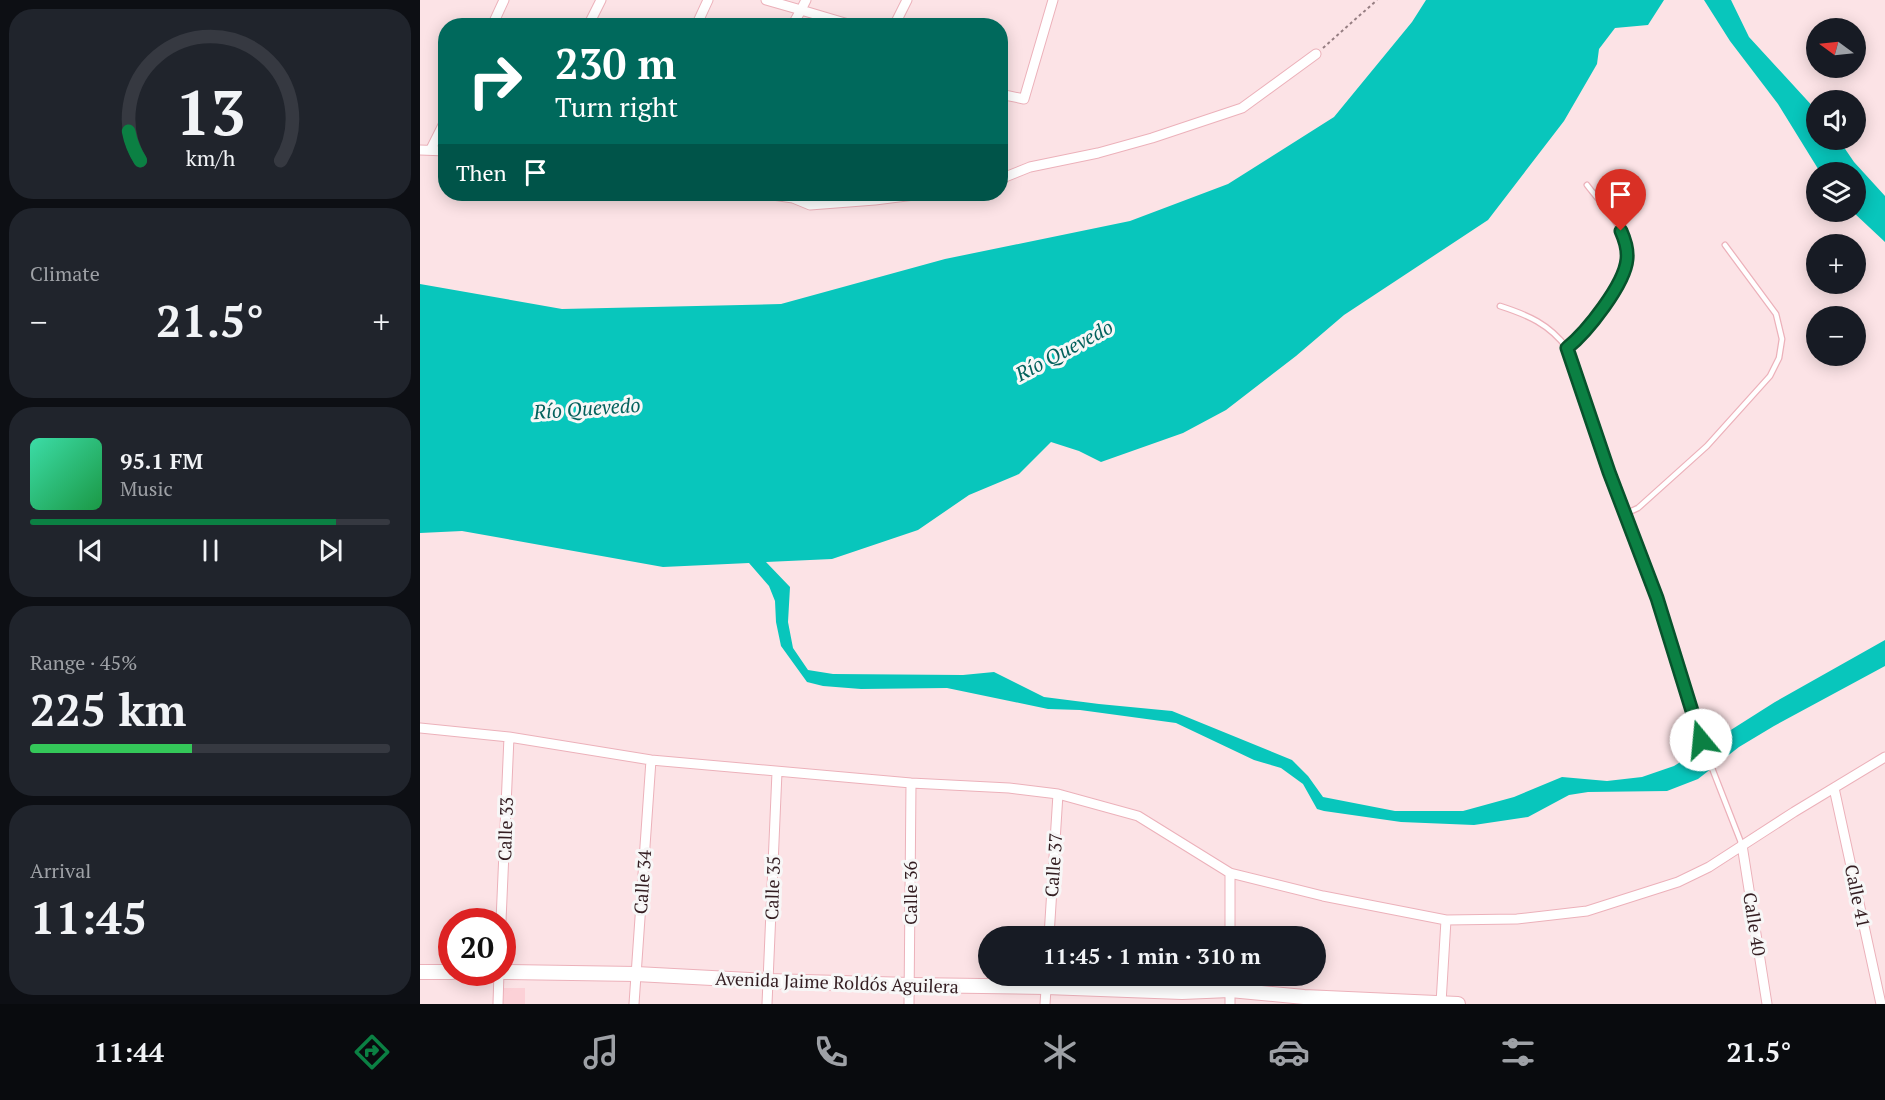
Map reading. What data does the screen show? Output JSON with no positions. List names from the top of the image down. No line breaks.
{"streets":{"main road":["Avenida Jaime Roldós Aguilera"],"street":["Calle 33","Calle 37","Calle 34","Calle 35","Calle 36","Calle 41","Calle 40"]},"crossings":[["Calle 34","Avenida Jaime Roldós Aguilera"],["Calle 35","Avenida Jaime Roldós Aguilera"],["Calle 36","Avenida Jaime Roldós Aguilera"]],"water":["Río Quevedo"],"north":"left","page":{"map_buttons":["+","−"],"turn":["230 m","Turn right"],"then":"Then","tile":["Climate",["Range · 45%","225 km"],["Arrival","11:45"]],"heat":["−","21.5°","+"],"song":["95.1 FM","Music"],"limit":"20","trip":"11:45 · 1 min · 310 m","tabs":["11:44","21.5°"],"gauge":["13","km/h"]}}
